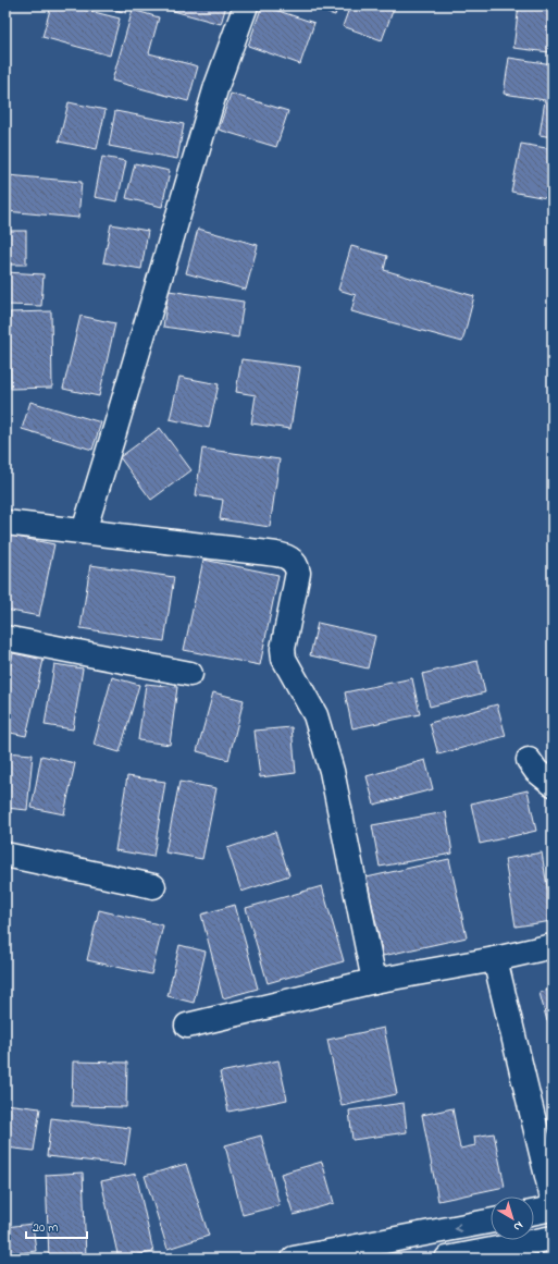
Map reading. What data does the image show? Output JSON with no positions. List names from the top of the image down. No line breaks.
{"scale_bar":"20 m","north":"bottom right"}
